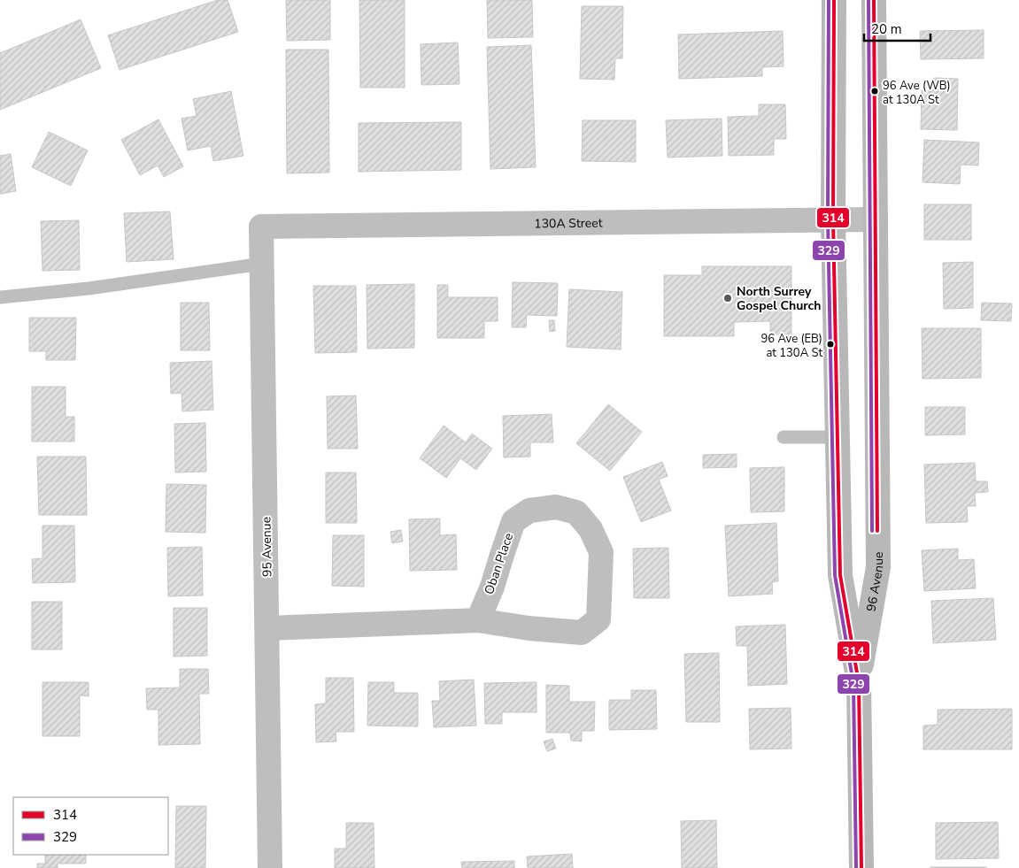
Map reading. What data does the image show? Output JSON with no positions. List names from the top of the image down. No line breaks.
{"streets":{"main road":["96 Avenue"],"street":["130A Street","95 Avenue","Oban Place"]},"crossings":[["130A Street","95 Avenue"],["130A Street","96 Avenue"],["95 Avenue","Oban Place"]],"places":["96 Ave (WB) at 130A St","North Surrey Gospel Church","96 Ave (EB) at 130A St"],"lines":["transit line 314","transit line 329"],"legend":["314","329"],"scale_bar":"20 m"}
